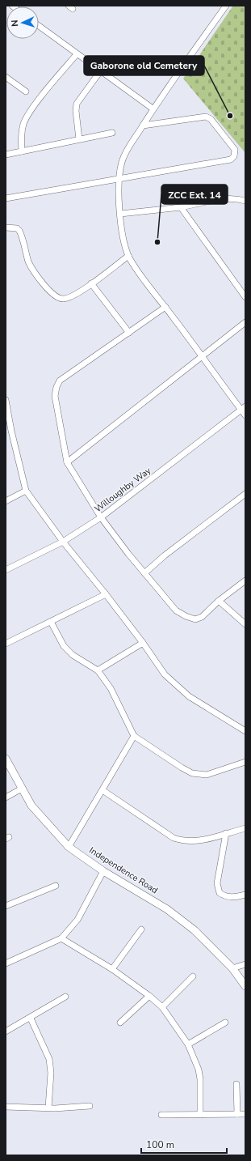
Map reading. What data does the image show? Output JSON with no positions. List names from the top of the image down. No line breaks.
{"streets":{"street":["Willoughby Way","Independence Road"]},"places":["Gaborone old Cemetery","ZCC Ext. 14"],"scale_bar":"100 m","north":"left"}
